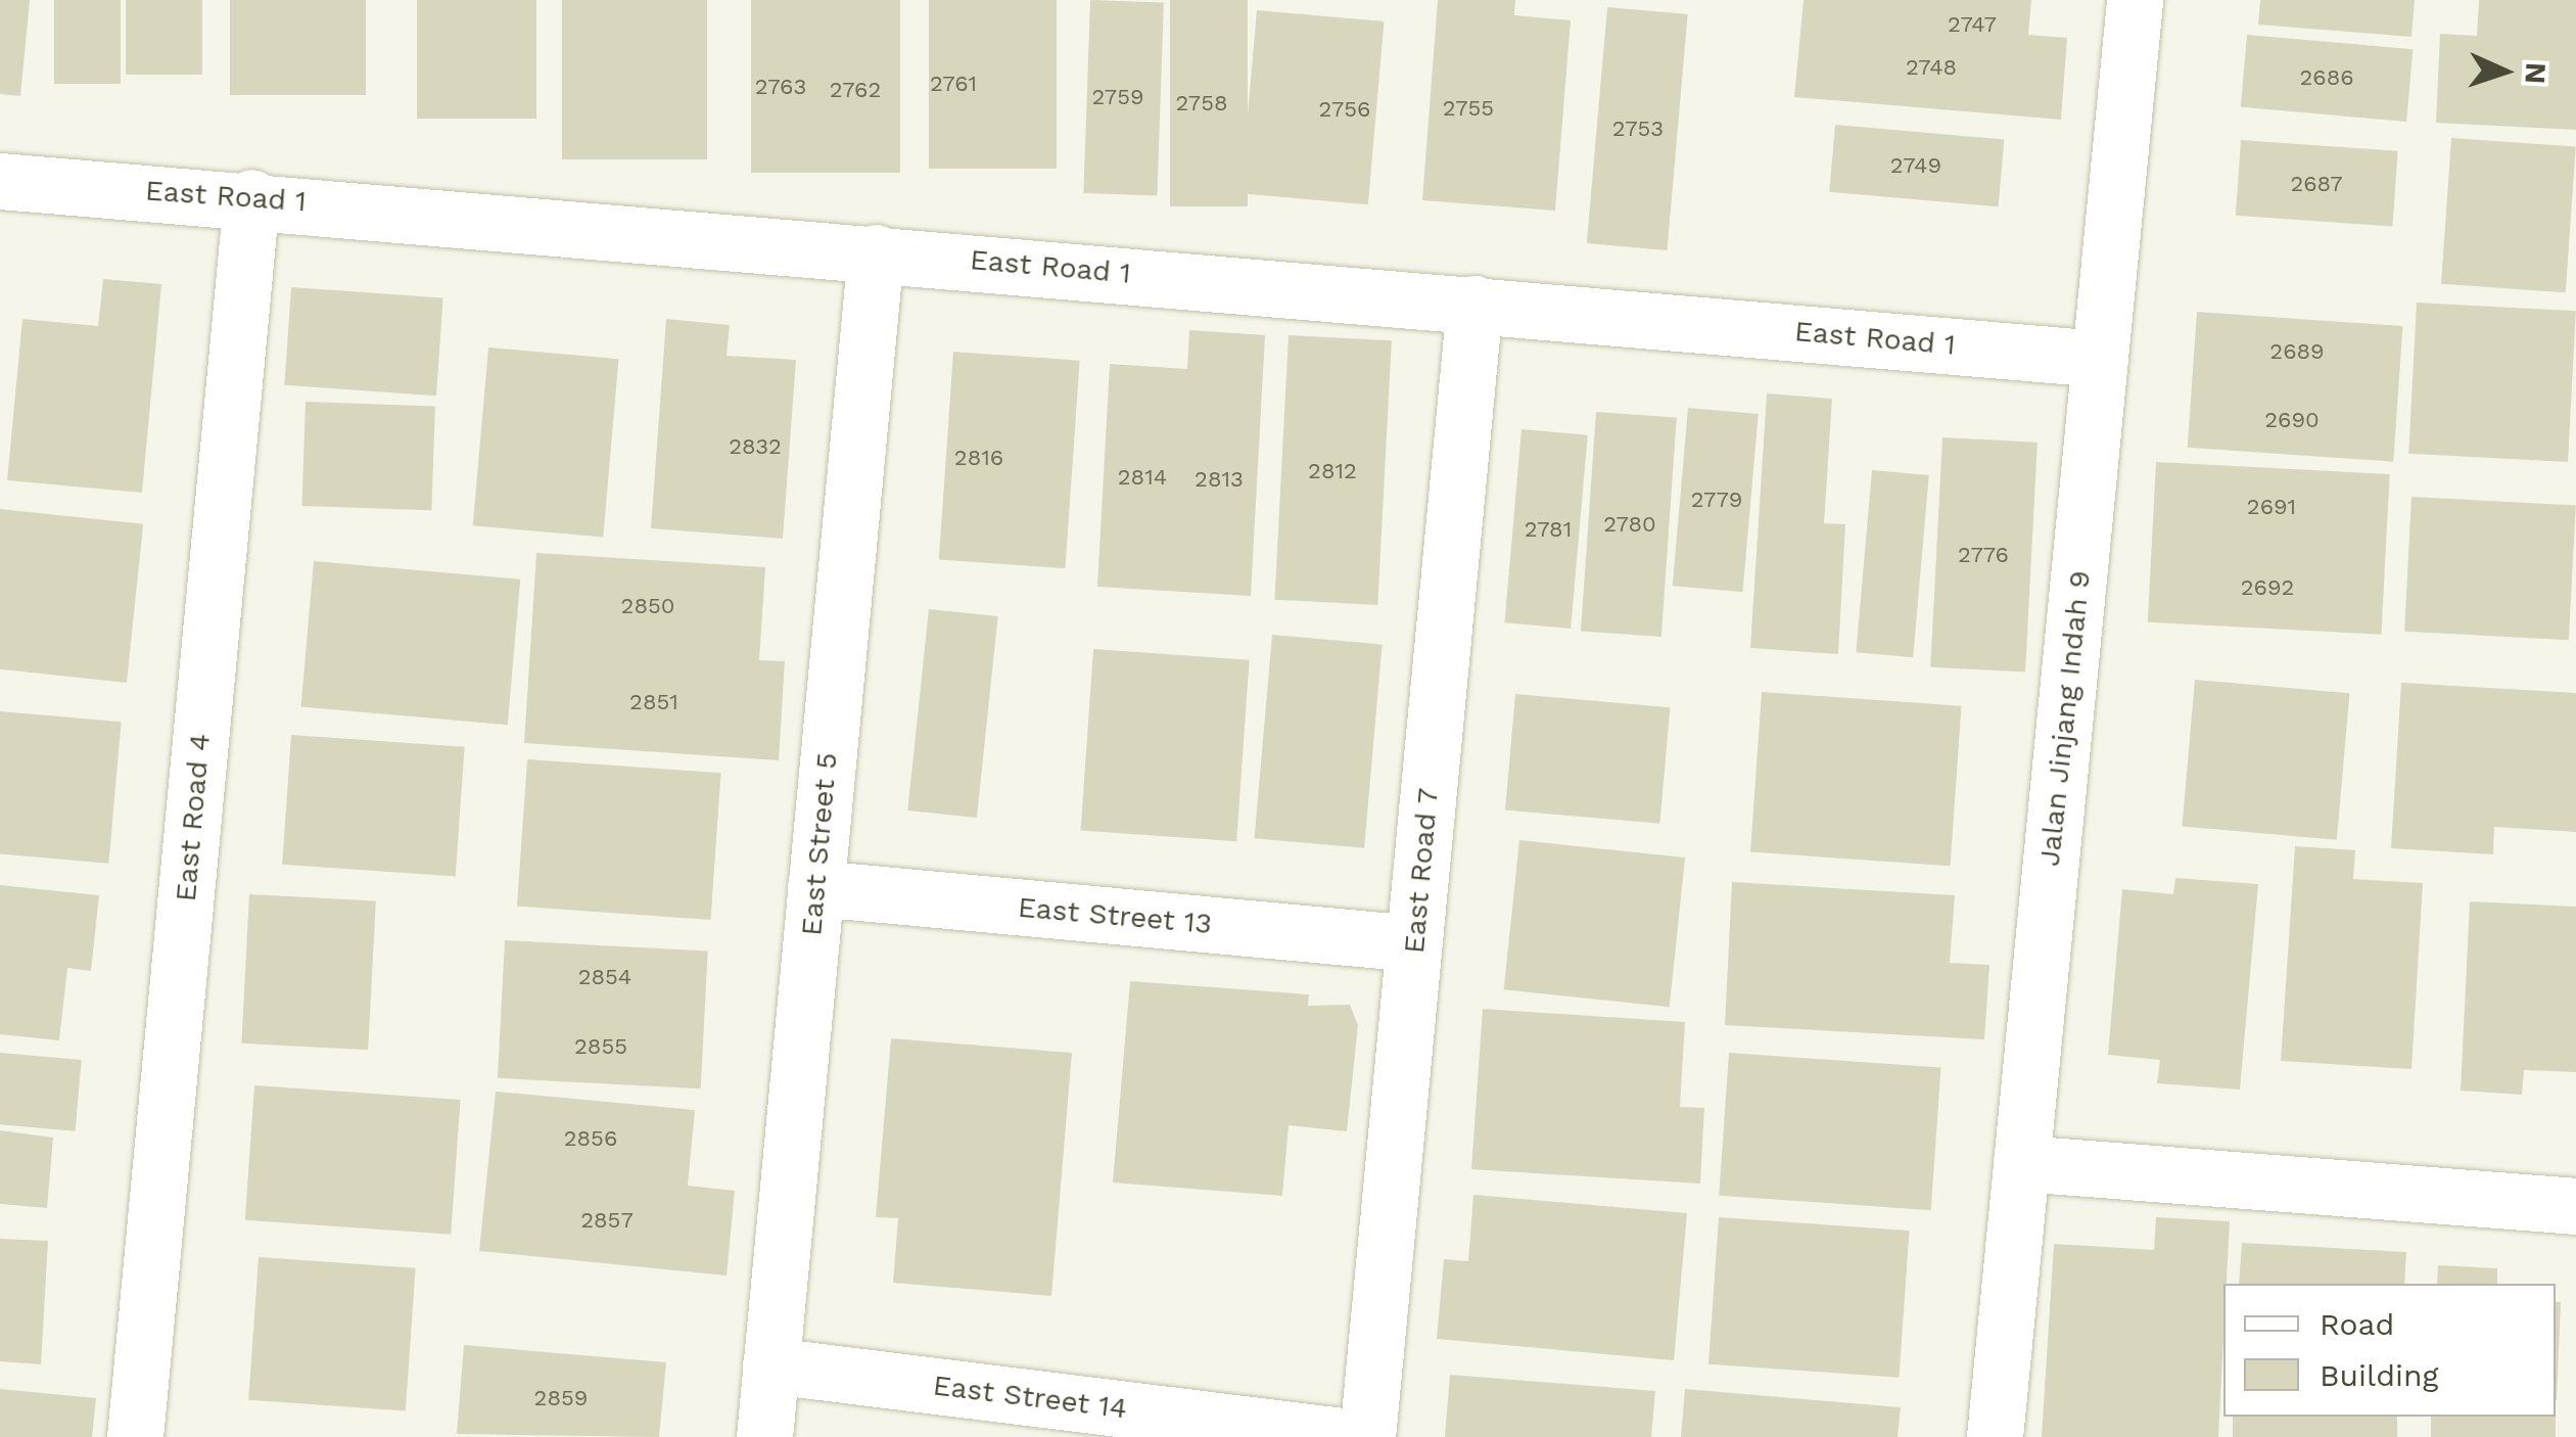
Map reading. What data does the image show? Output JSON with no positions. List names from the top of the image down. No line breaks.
{"streets":{"street":["East Road 1","Jalan Jinjang Indah 9","East Road 4","East Street 5","East Road 7","East Street 13","East Street 14"]},"crossings":[["East Road 1","Jalan Jinjang Indah 9"],["East Road 1","East Road 4"],["East Road 1","East Street 5"],["East Road 1","East Road 7"],["East Street 5","East Street 13"],["East Street 5","East Street 14"],["East Road 7","East Street 13"]],"house_numbers":["2747","2748","2686","2761","2763","2762","2759","2758","2755","2756","2753","2749","2687","2689","2690","2832","2816","2812","2814","2813","2779","2691","2780","2781","2776","2692","2850","2851","2854","2855","2856","2857","2859"],"legend":["Road","Building"],"north":"right"}
